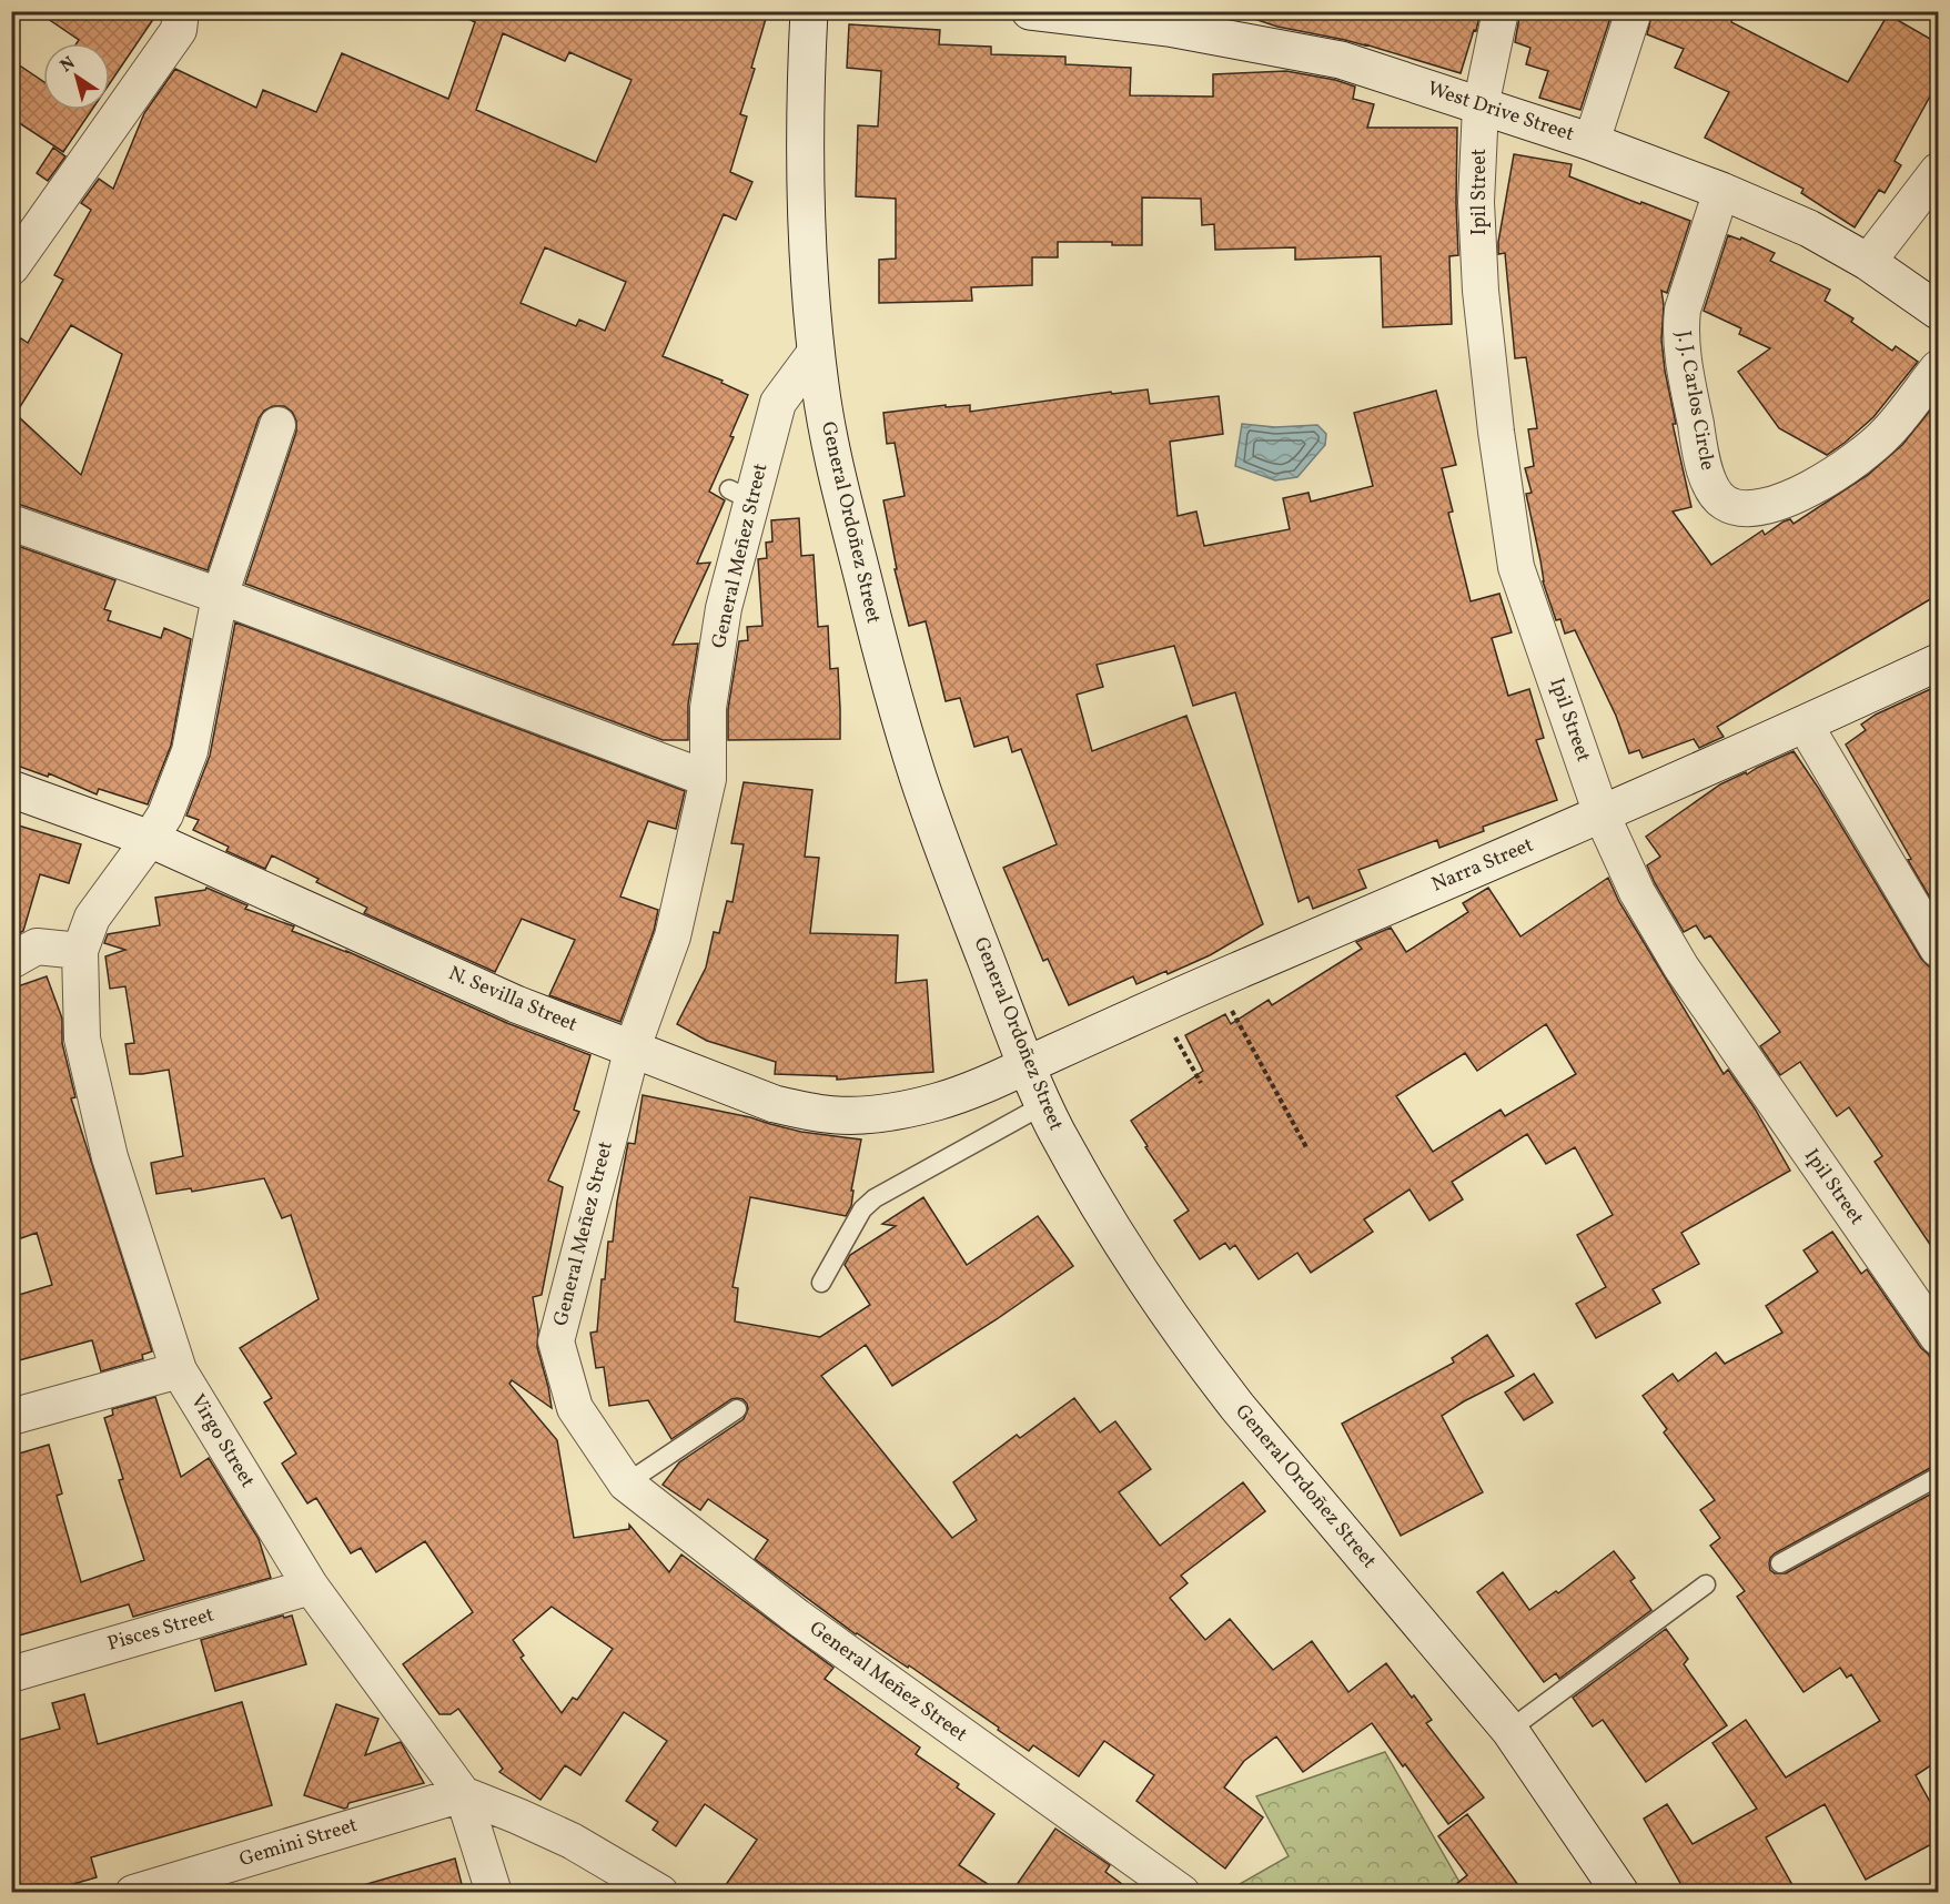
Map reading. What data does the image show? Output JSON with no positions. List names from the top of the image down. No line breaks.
{"streets":{"street":["West Drive Street","Ipil Street","J. J. Carlos Circle","General Ordoñez Street","General Meñez Street","Narra Street","N. Sevilla Street","Virgo Street","Pisces Street","Gemini Street"]},"crossings":[["West Drive Street","Ipil Street"],["West Drive Street","J. J. Carlos Circle"],["Ipil Street","Narra Street"],["General Ordoñez Street","General Meñez Street"],["General Ordoñez Street","Narra Street"],["General Ordoñez Street","N. Sevilla Street"],["General Meñez Street","N. Sevilla Street"],["Narra Street","N. Sevilla Street"],["N. Sevilla Street","Virgo Street"],["Virgo Street","Pisces Street"],["Virgo Street","Gemini Street"]],"north":"top left"}
